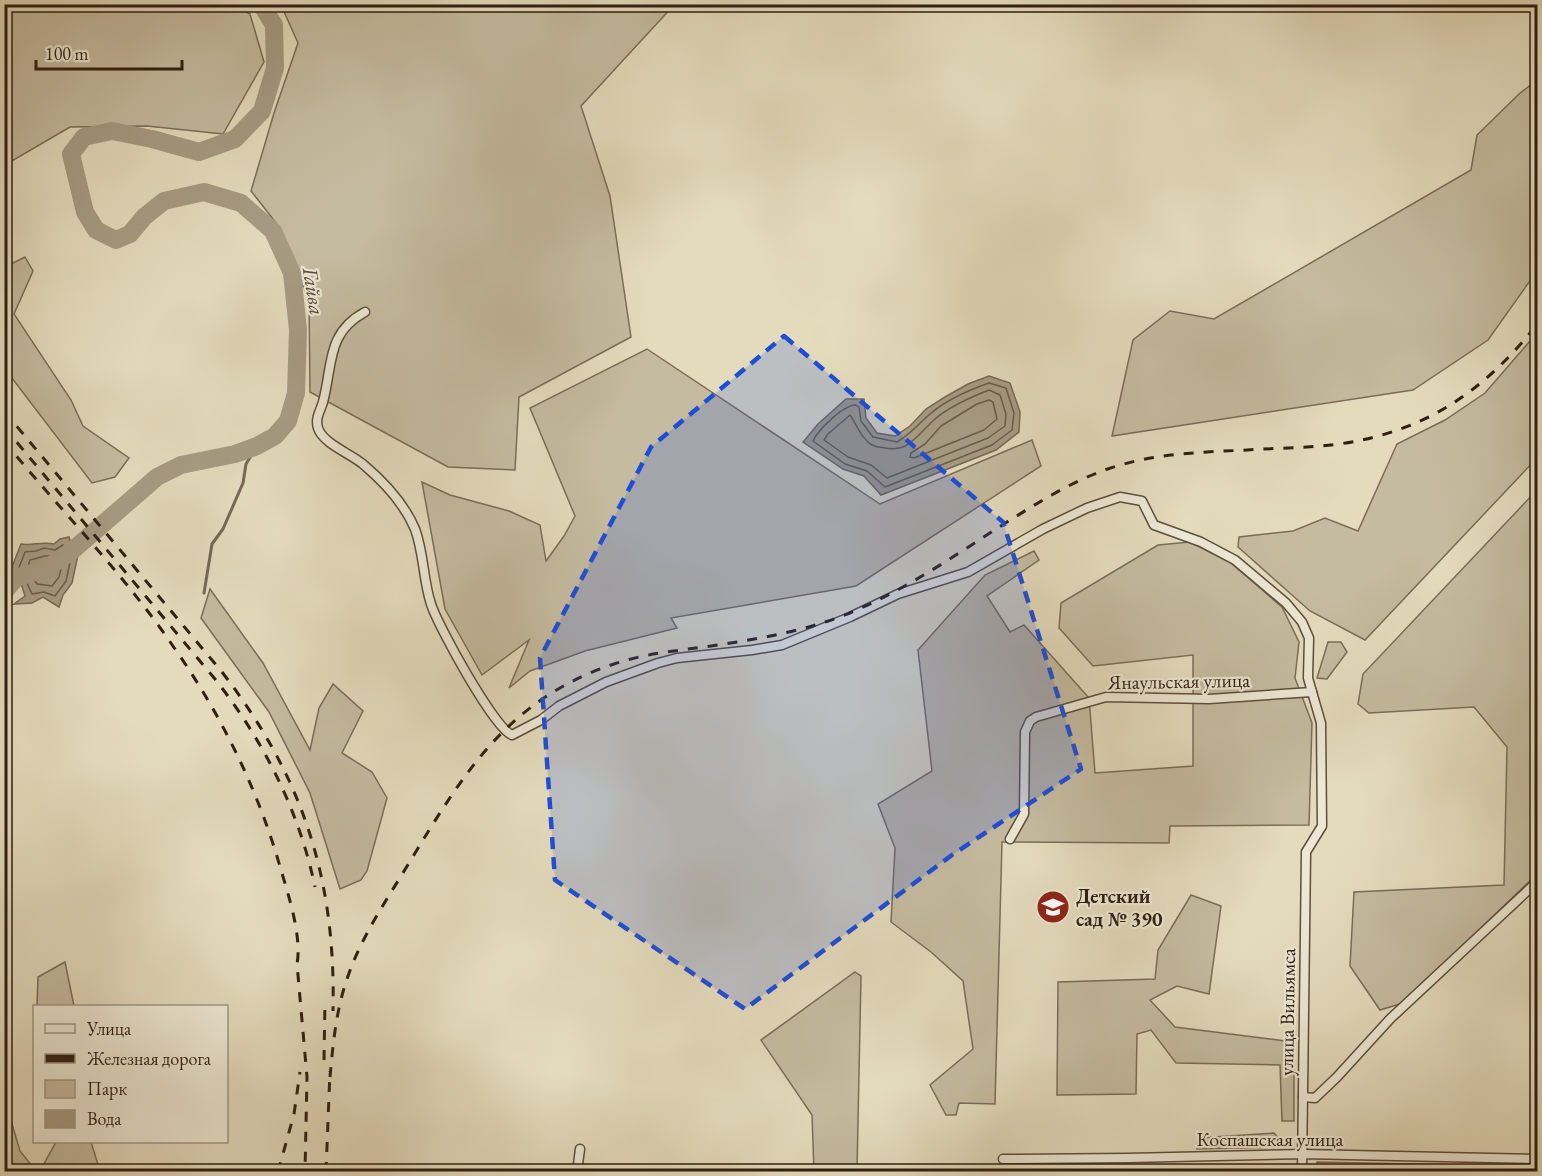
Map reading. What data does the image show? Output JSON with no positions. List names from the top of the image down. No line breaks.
{"streets":{"street":["Янаульская улица","улица Вильямса","Коспашская улица"]},"crossings":[["Янаульская улица","улица Вильямса"],["улица Вильямса","Коспашская улица"]],"water":["Гайва"],"places":{"school or university":["Детский сад № 390"]},"legend":["Улица","Железная дорога","Парк","Вода"],"scale_bar":"100 m"}
